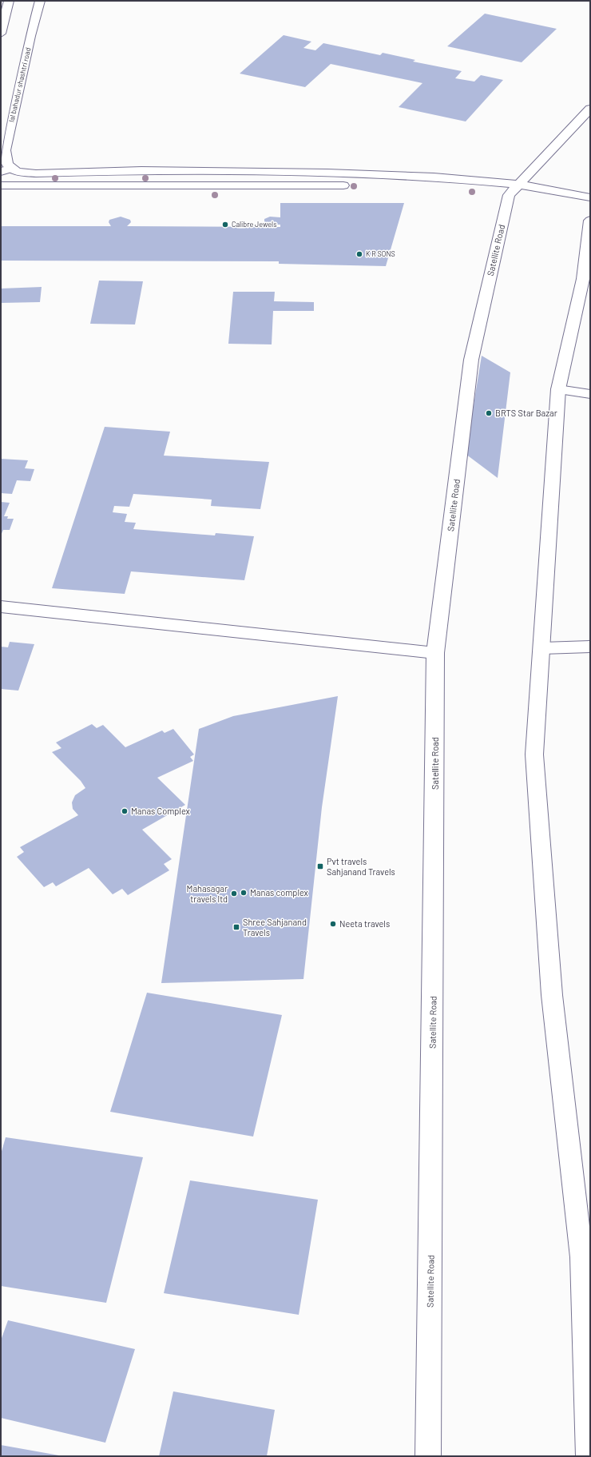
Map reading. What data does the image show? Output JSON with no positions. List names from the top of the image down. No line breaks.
{"streets":{"main road":["lal bahadur shashtri road","Satellite Road"]},"places":{"other":["Calibre Jewels","K R SONS","BRTS Star Bazar","Manas Complex","Manas complex","Mahasagar travels ltd","Neeta travels"],"transit":["Pvt travels Sahjanand Travels","Shree Sahjanand Travels"]}}
